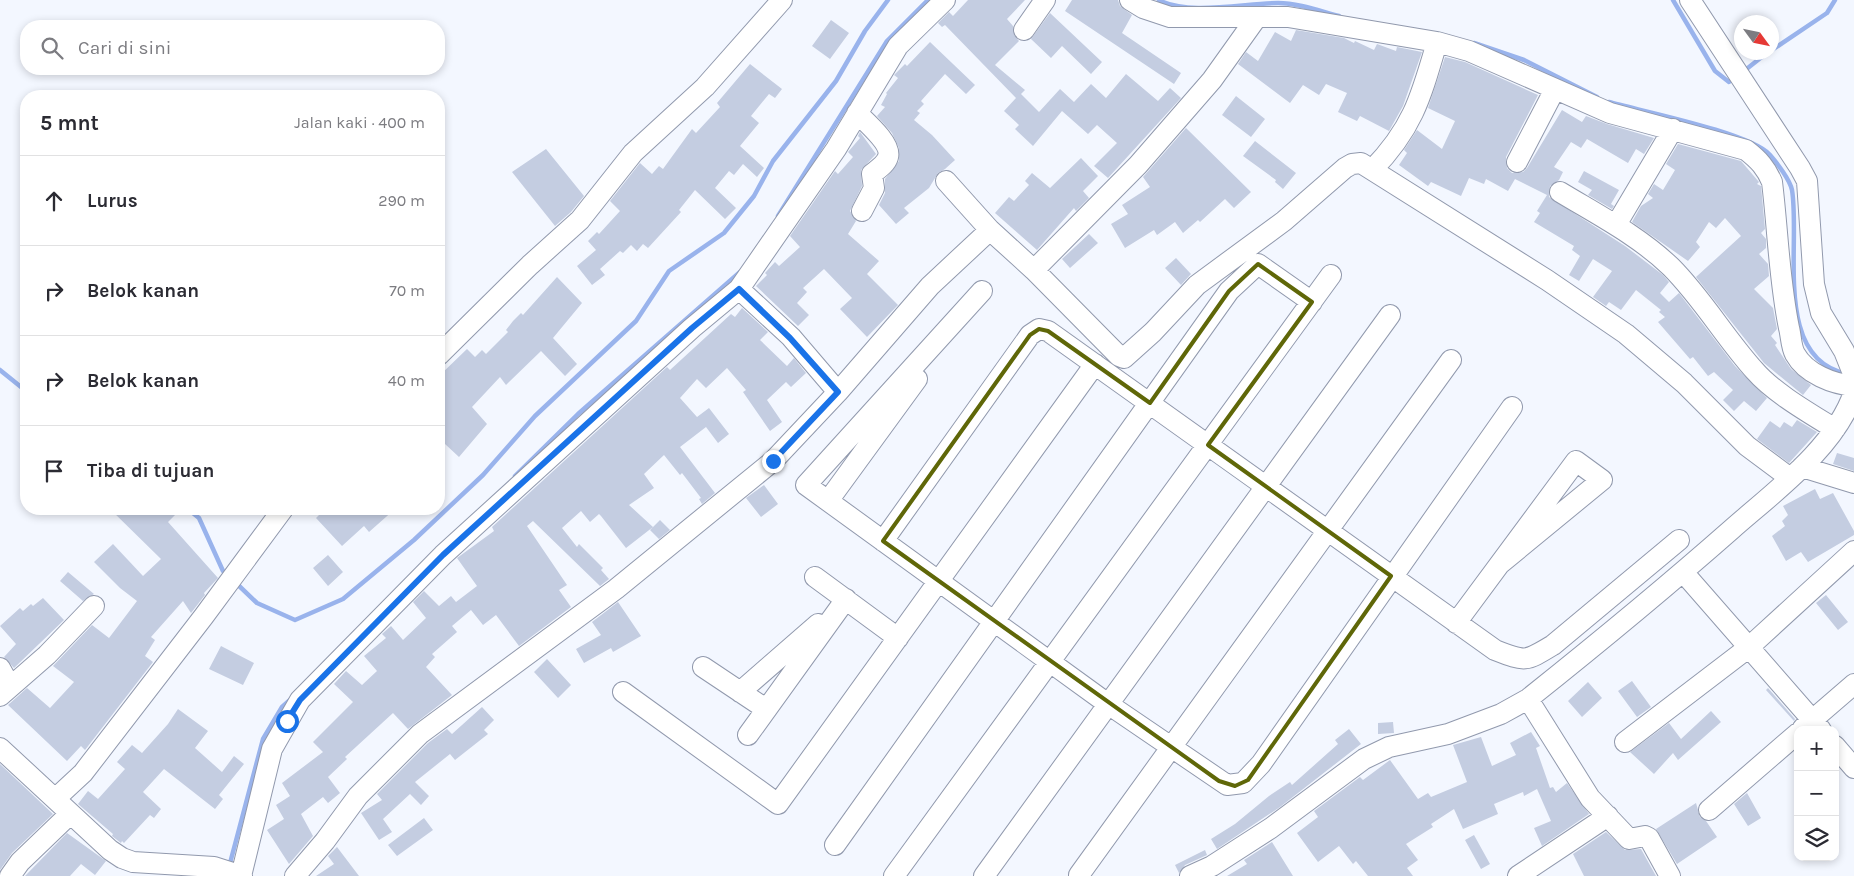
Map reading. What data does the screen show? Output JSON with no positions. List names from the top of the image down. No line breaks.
{"north":"bottom right","page":{"search":"Cari di sini","heading":["5 mnt","Jalan kaki · 400 m"],"list":[["Lurus","290 m"],["Belok kanan","70 m"],["Belok kanan","40 m"],"Tiba di tujuan"],"map_buttons":["+","−"]}}
